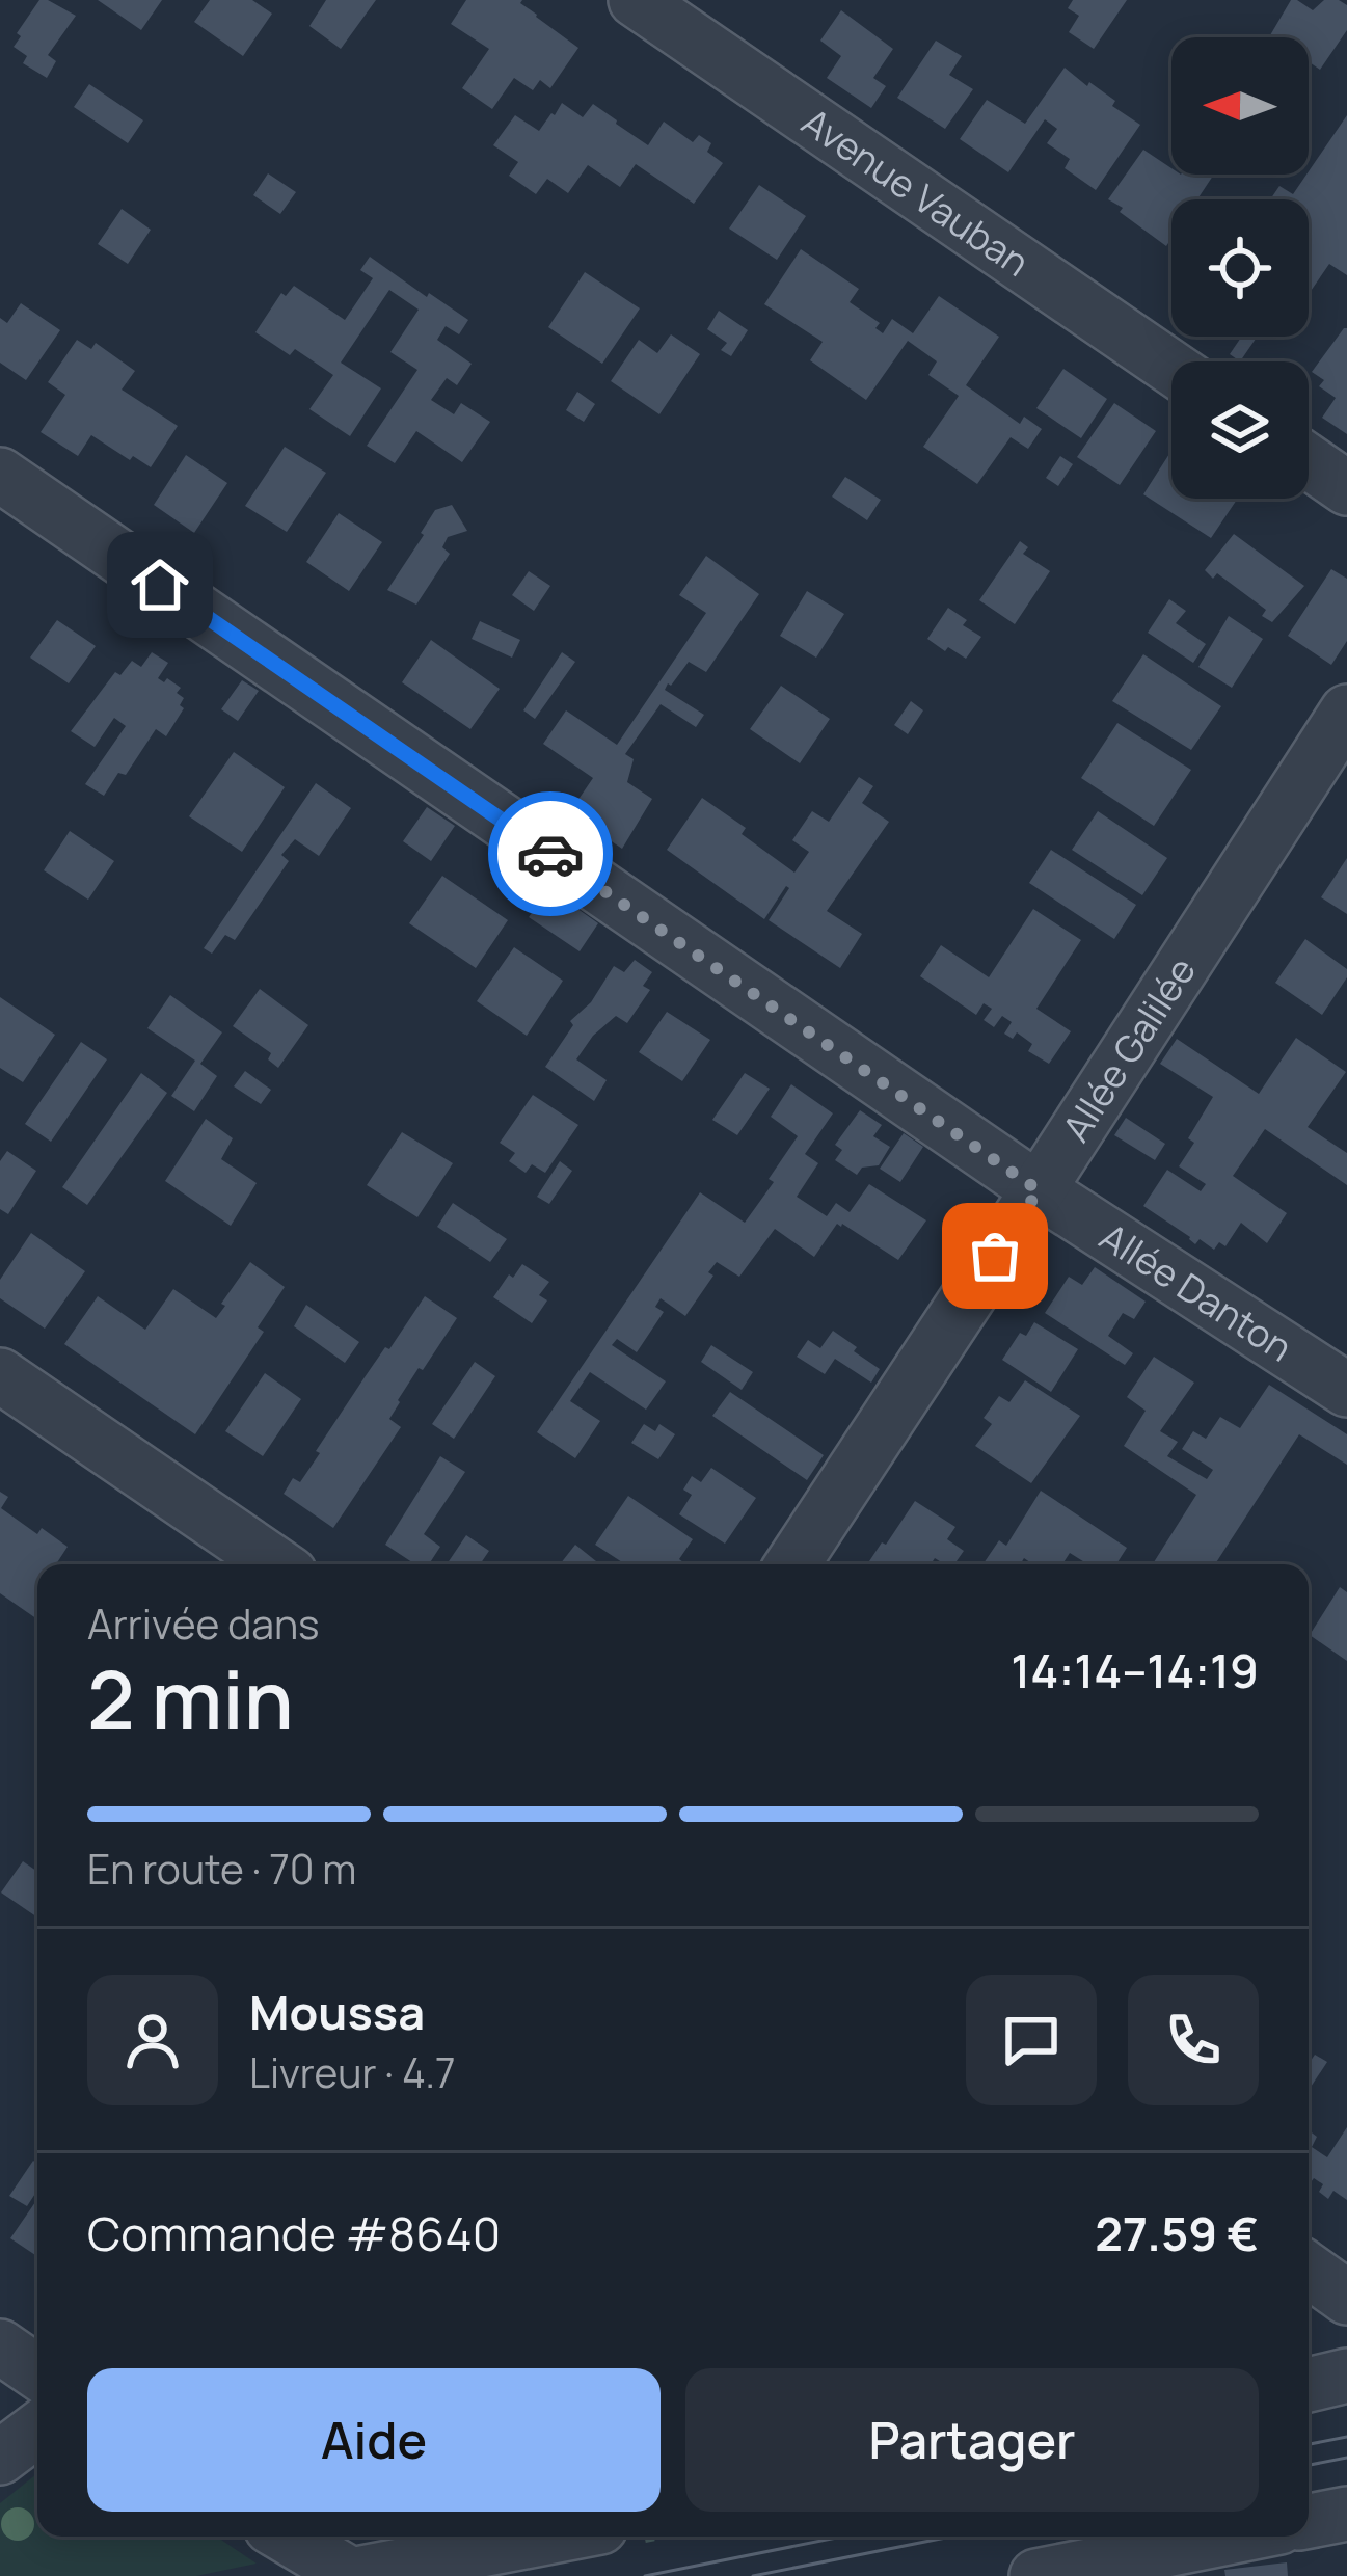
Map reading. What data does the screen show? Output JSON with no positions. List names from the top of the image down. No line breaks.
{"streets":{"street":["Avenue Vauban","Allée Galilée","Allée Danton"]},"crossings":[["Allée Galilée","Allée Danton"]],"north":"left","page":{"heading":["2 min","Arrivée dans","14:14–14:19"],"panel":["Moussa","Livreur · 4.7","Commande #8640","27.59 €"],"bar":"En route · 70 m","buttons":["Aide","Partager"]}}
